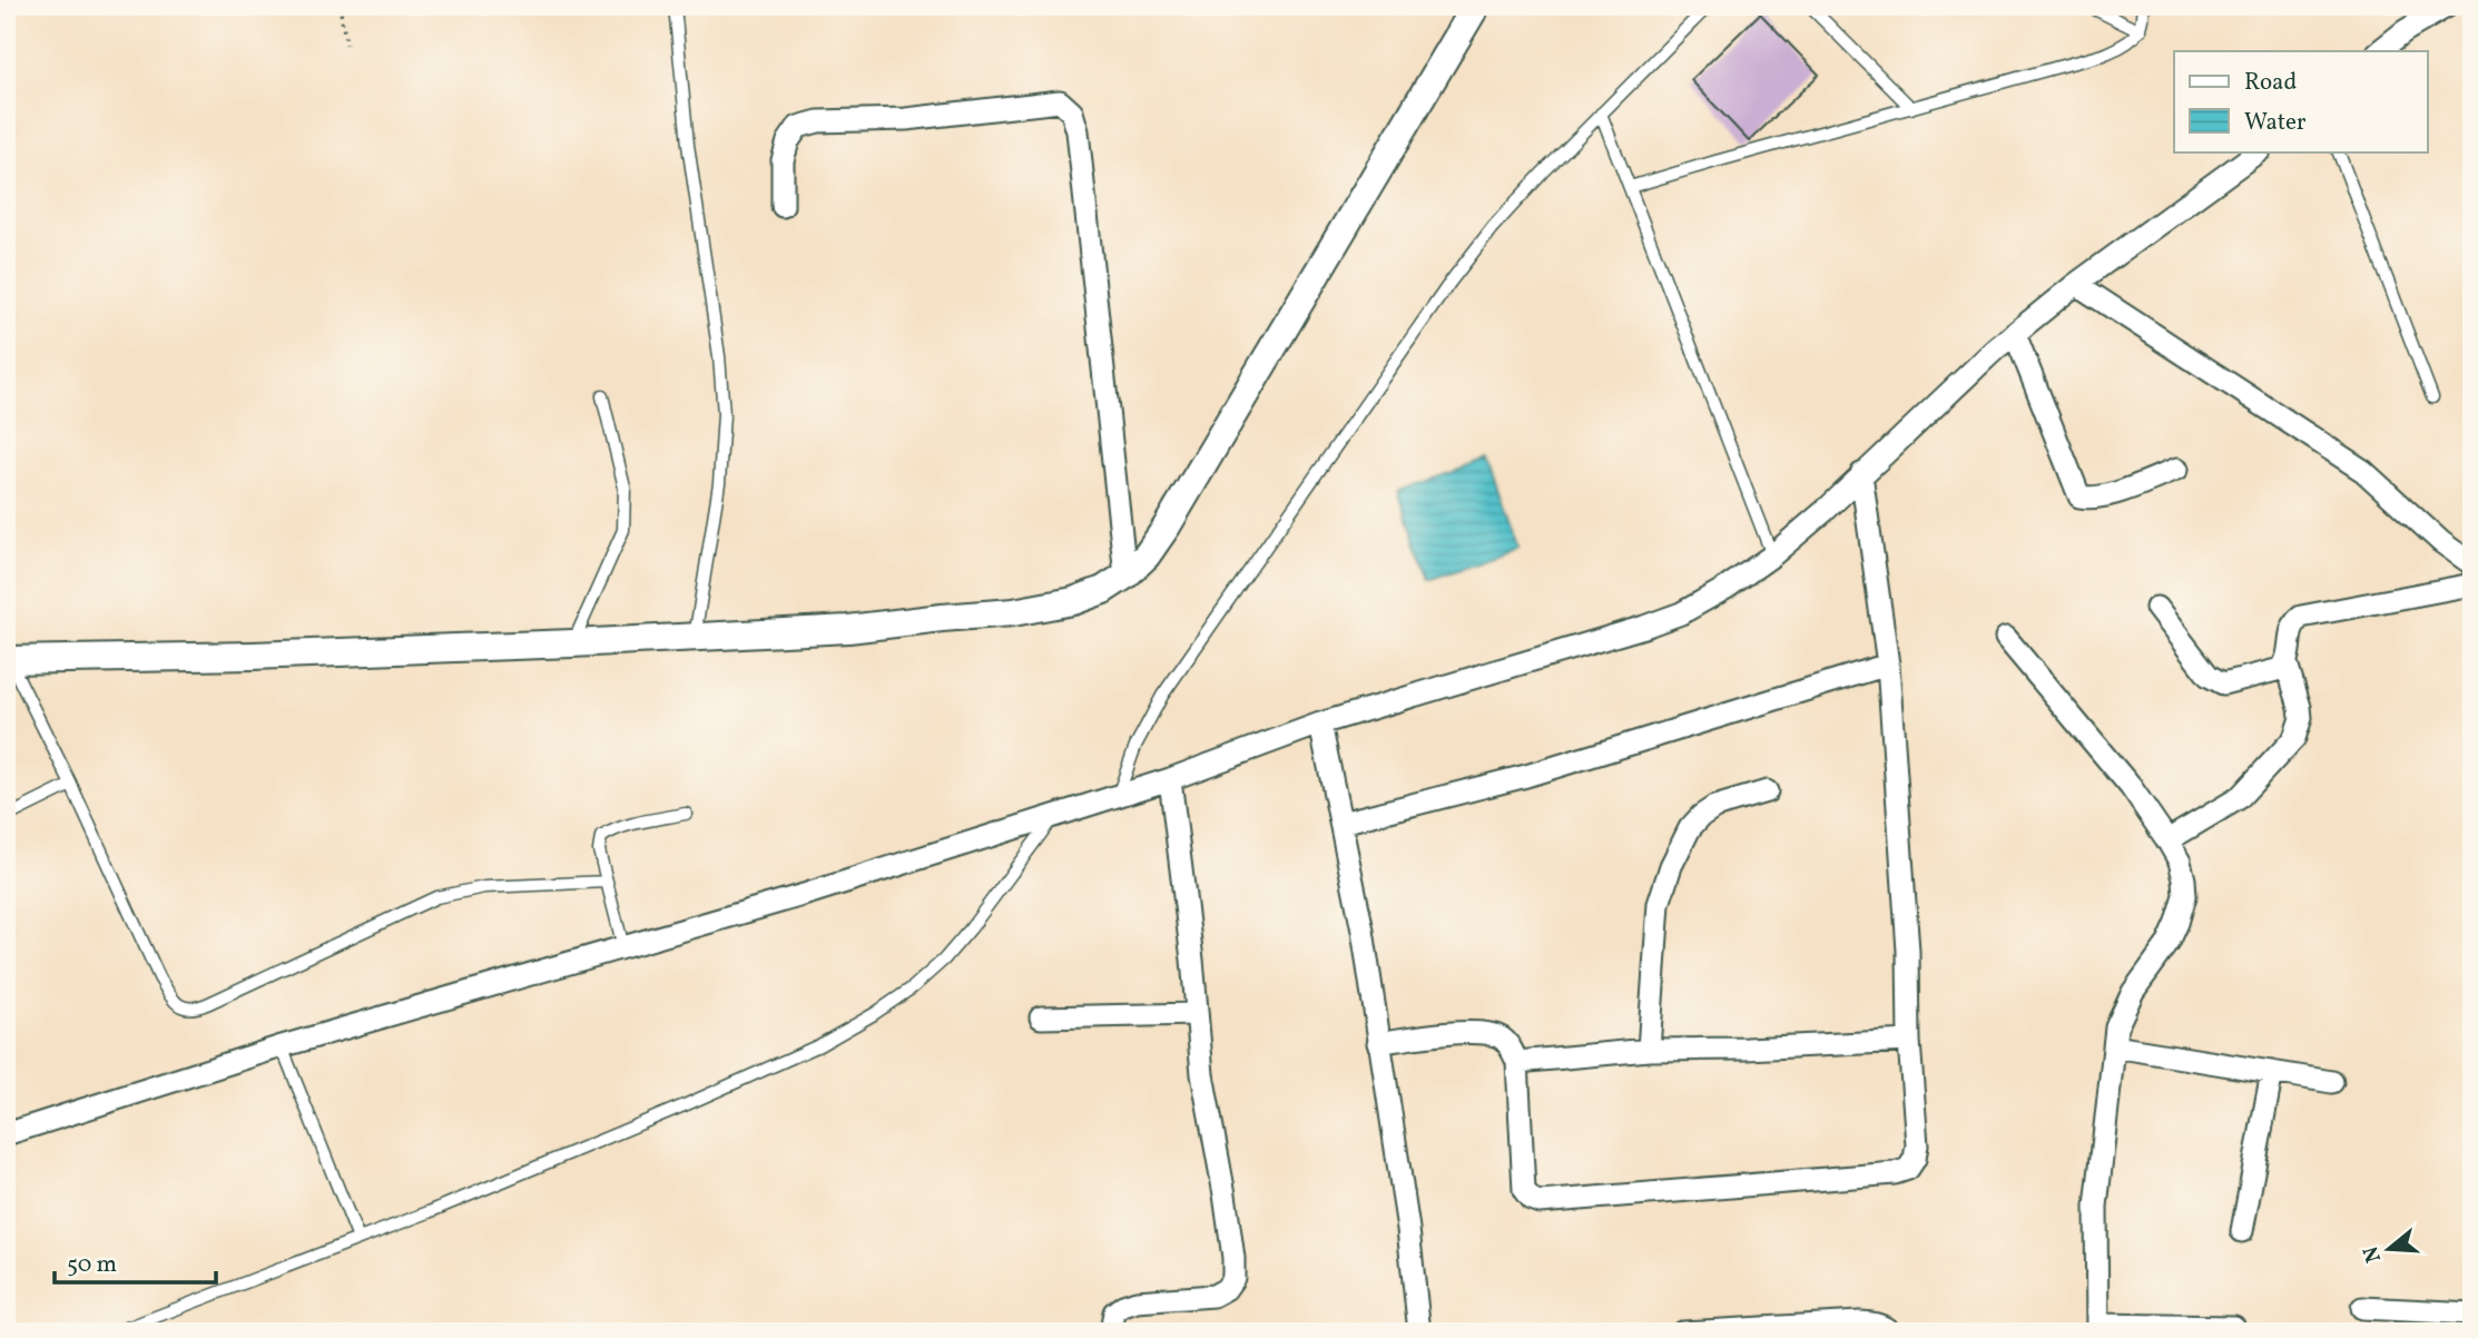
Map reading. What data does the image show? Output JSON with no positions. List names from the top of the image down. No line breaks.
{"legend":["Road","Water"],"scale_bar":"50 m","north":"left"}
